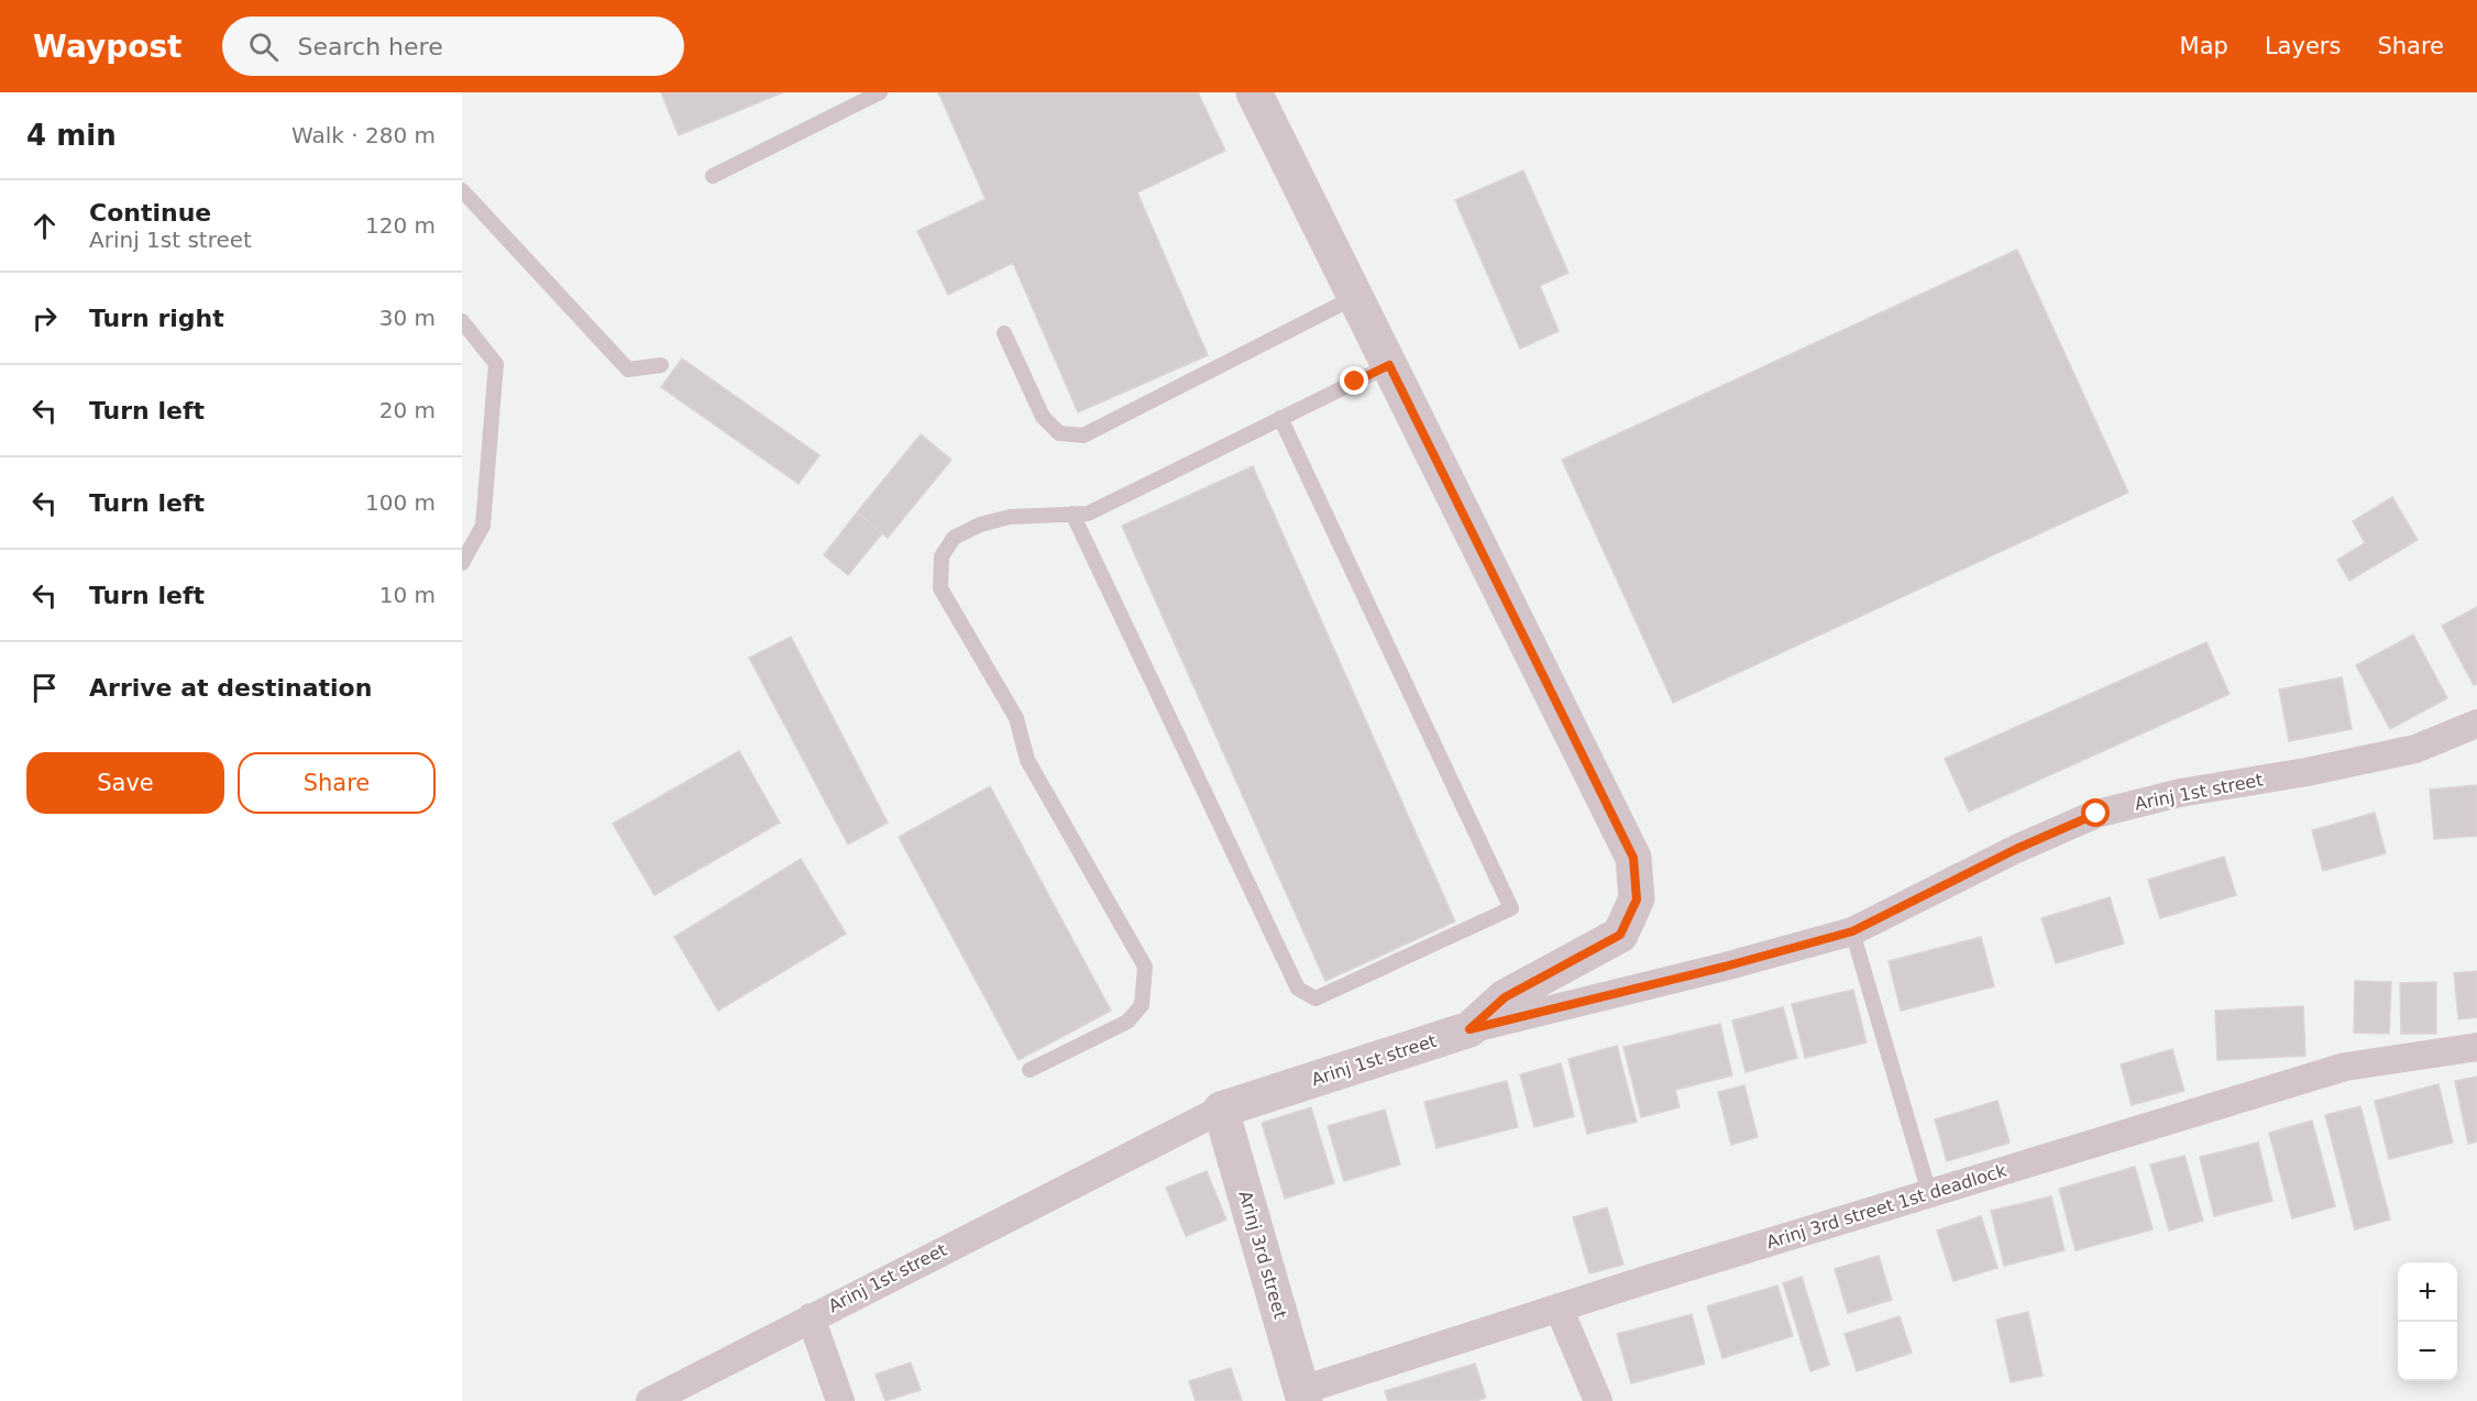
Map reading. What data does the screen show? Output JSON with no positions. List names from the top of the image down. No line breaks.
{"streets":{"street":["Arinj 1st street","Arinj 3rd street 1st deadlock","Arinj 3rd street"]},"crossings":[["Arinj 1st street","Arinj 3rd street"],["Arinj 3rd street 1st deadlock","Arinj 3rd street"]],"page":{"header":"Waypost","search":"Search here","nav":["Map","Layers","Share"],"heading":["4 min","Walk · 280 m"],"list":[["Continue","Arinj 1st street","120 m"],["Turn right","30 m"],["Turn left","20 m"],["Turn left","100 m"],["Turn left","10 m"],"Arrive at destination"],"buttons":["Save","Share"],"map_buttons":["+","−"]}}
